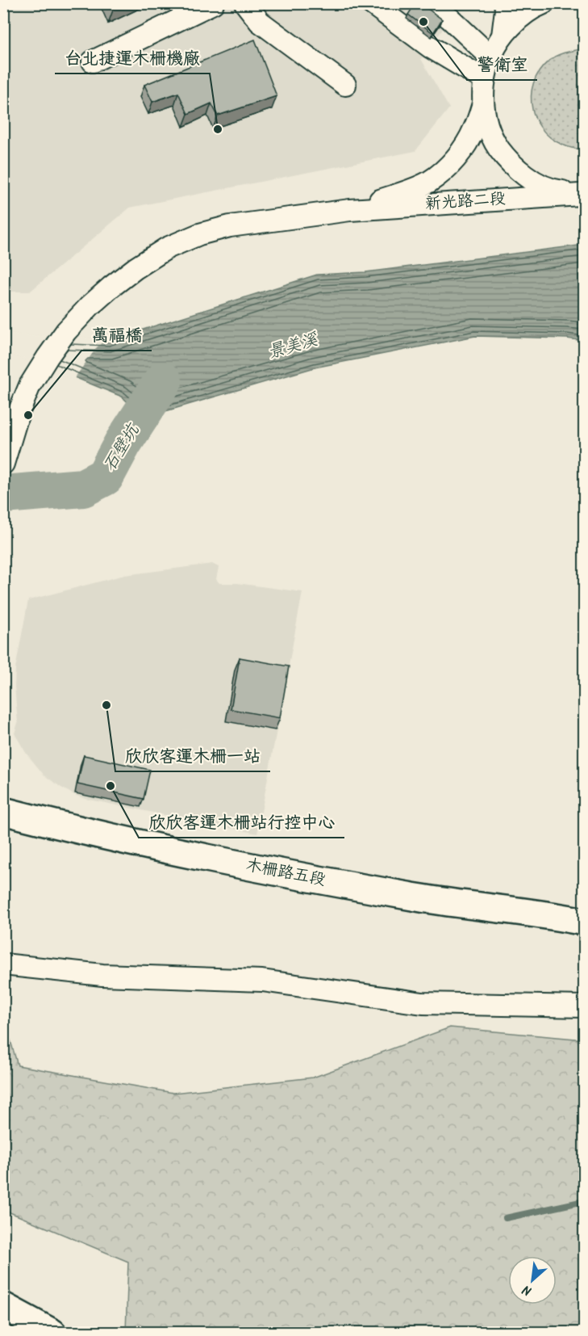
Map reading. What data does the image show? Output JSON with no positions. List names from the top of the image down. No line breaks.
{"streets":{"main road":["木柵路五段"],"street":["新光路二段"]},"water":["景美溪","石壁坑"],"places":["警衛室","台北捷運木柵機廠","萬福橋","欣欣客運木柵一站","欣欣客運木柵站行控中心"],"north":"bottom left"}
